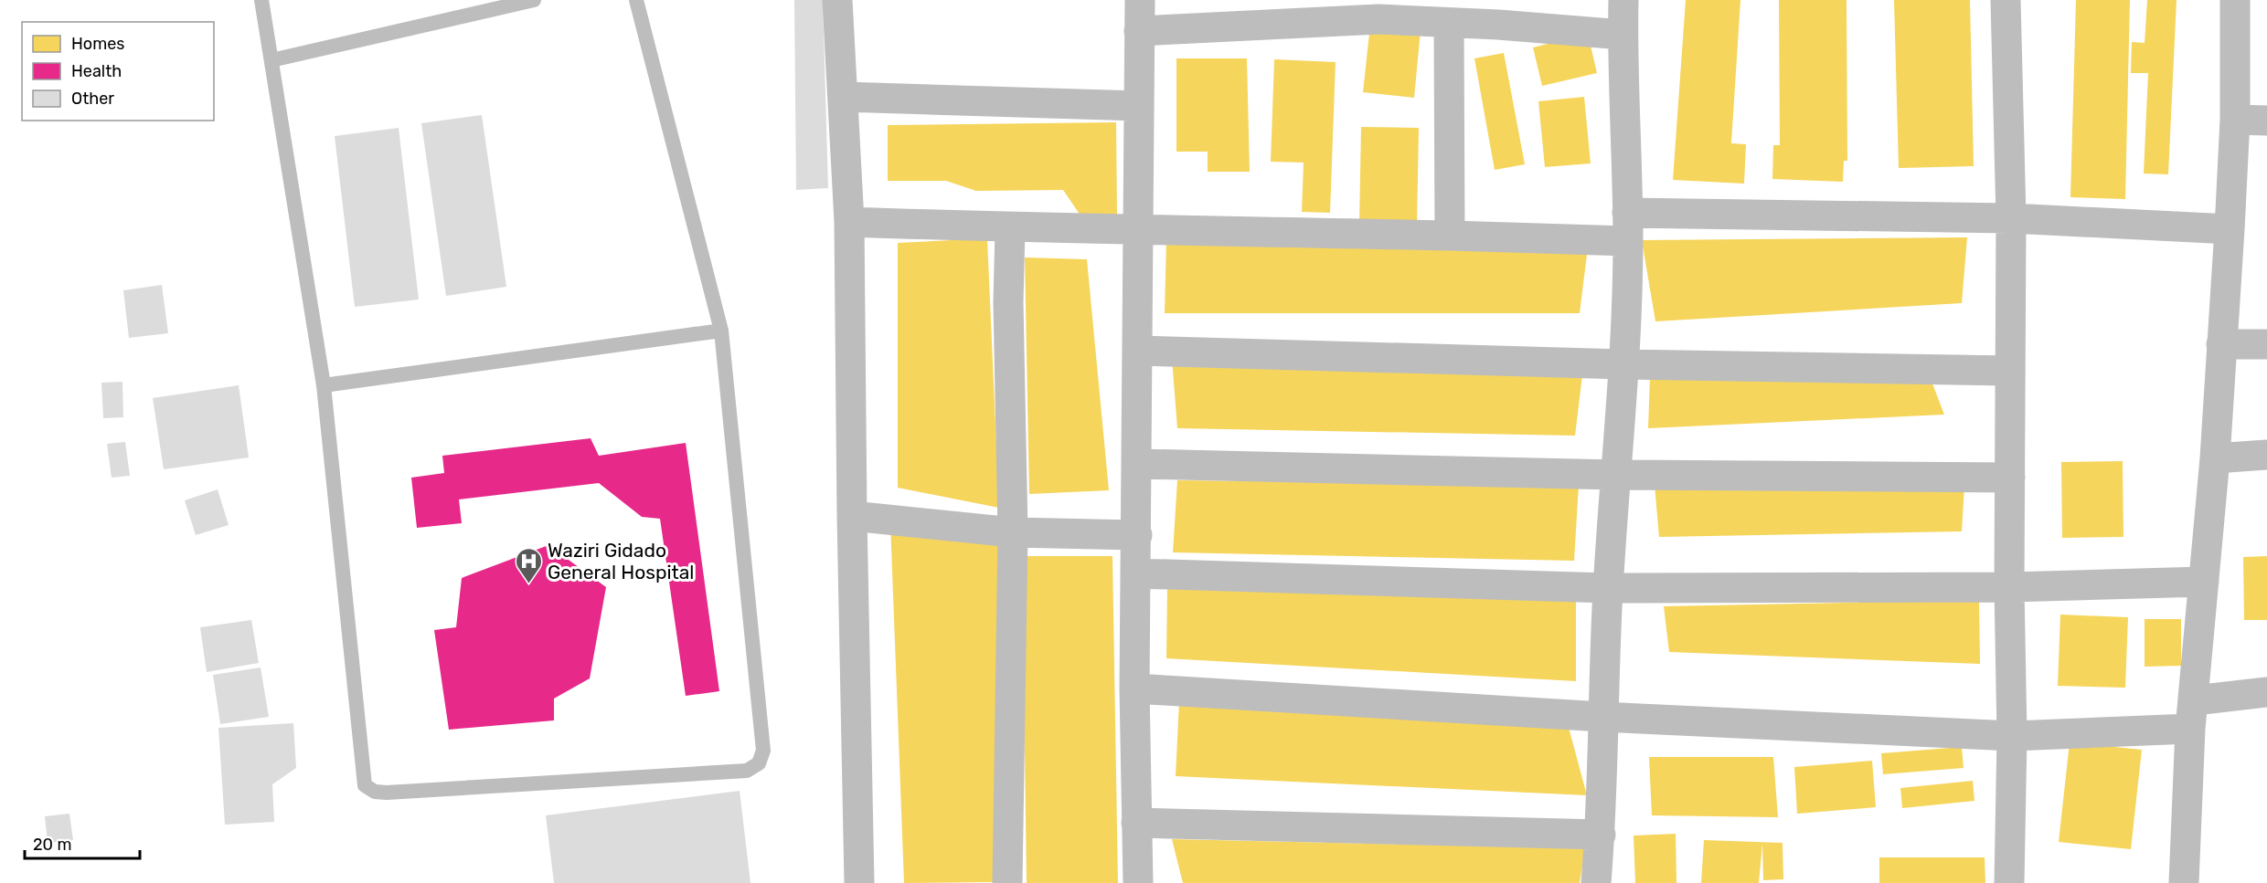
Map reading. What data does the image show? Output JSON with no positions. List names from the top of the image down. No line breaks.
{"places":{"hospital":["Waziri Gidado General Hospital"]},"legend":["Homes","Health","Other"],"scale_bar":"20 m"}
